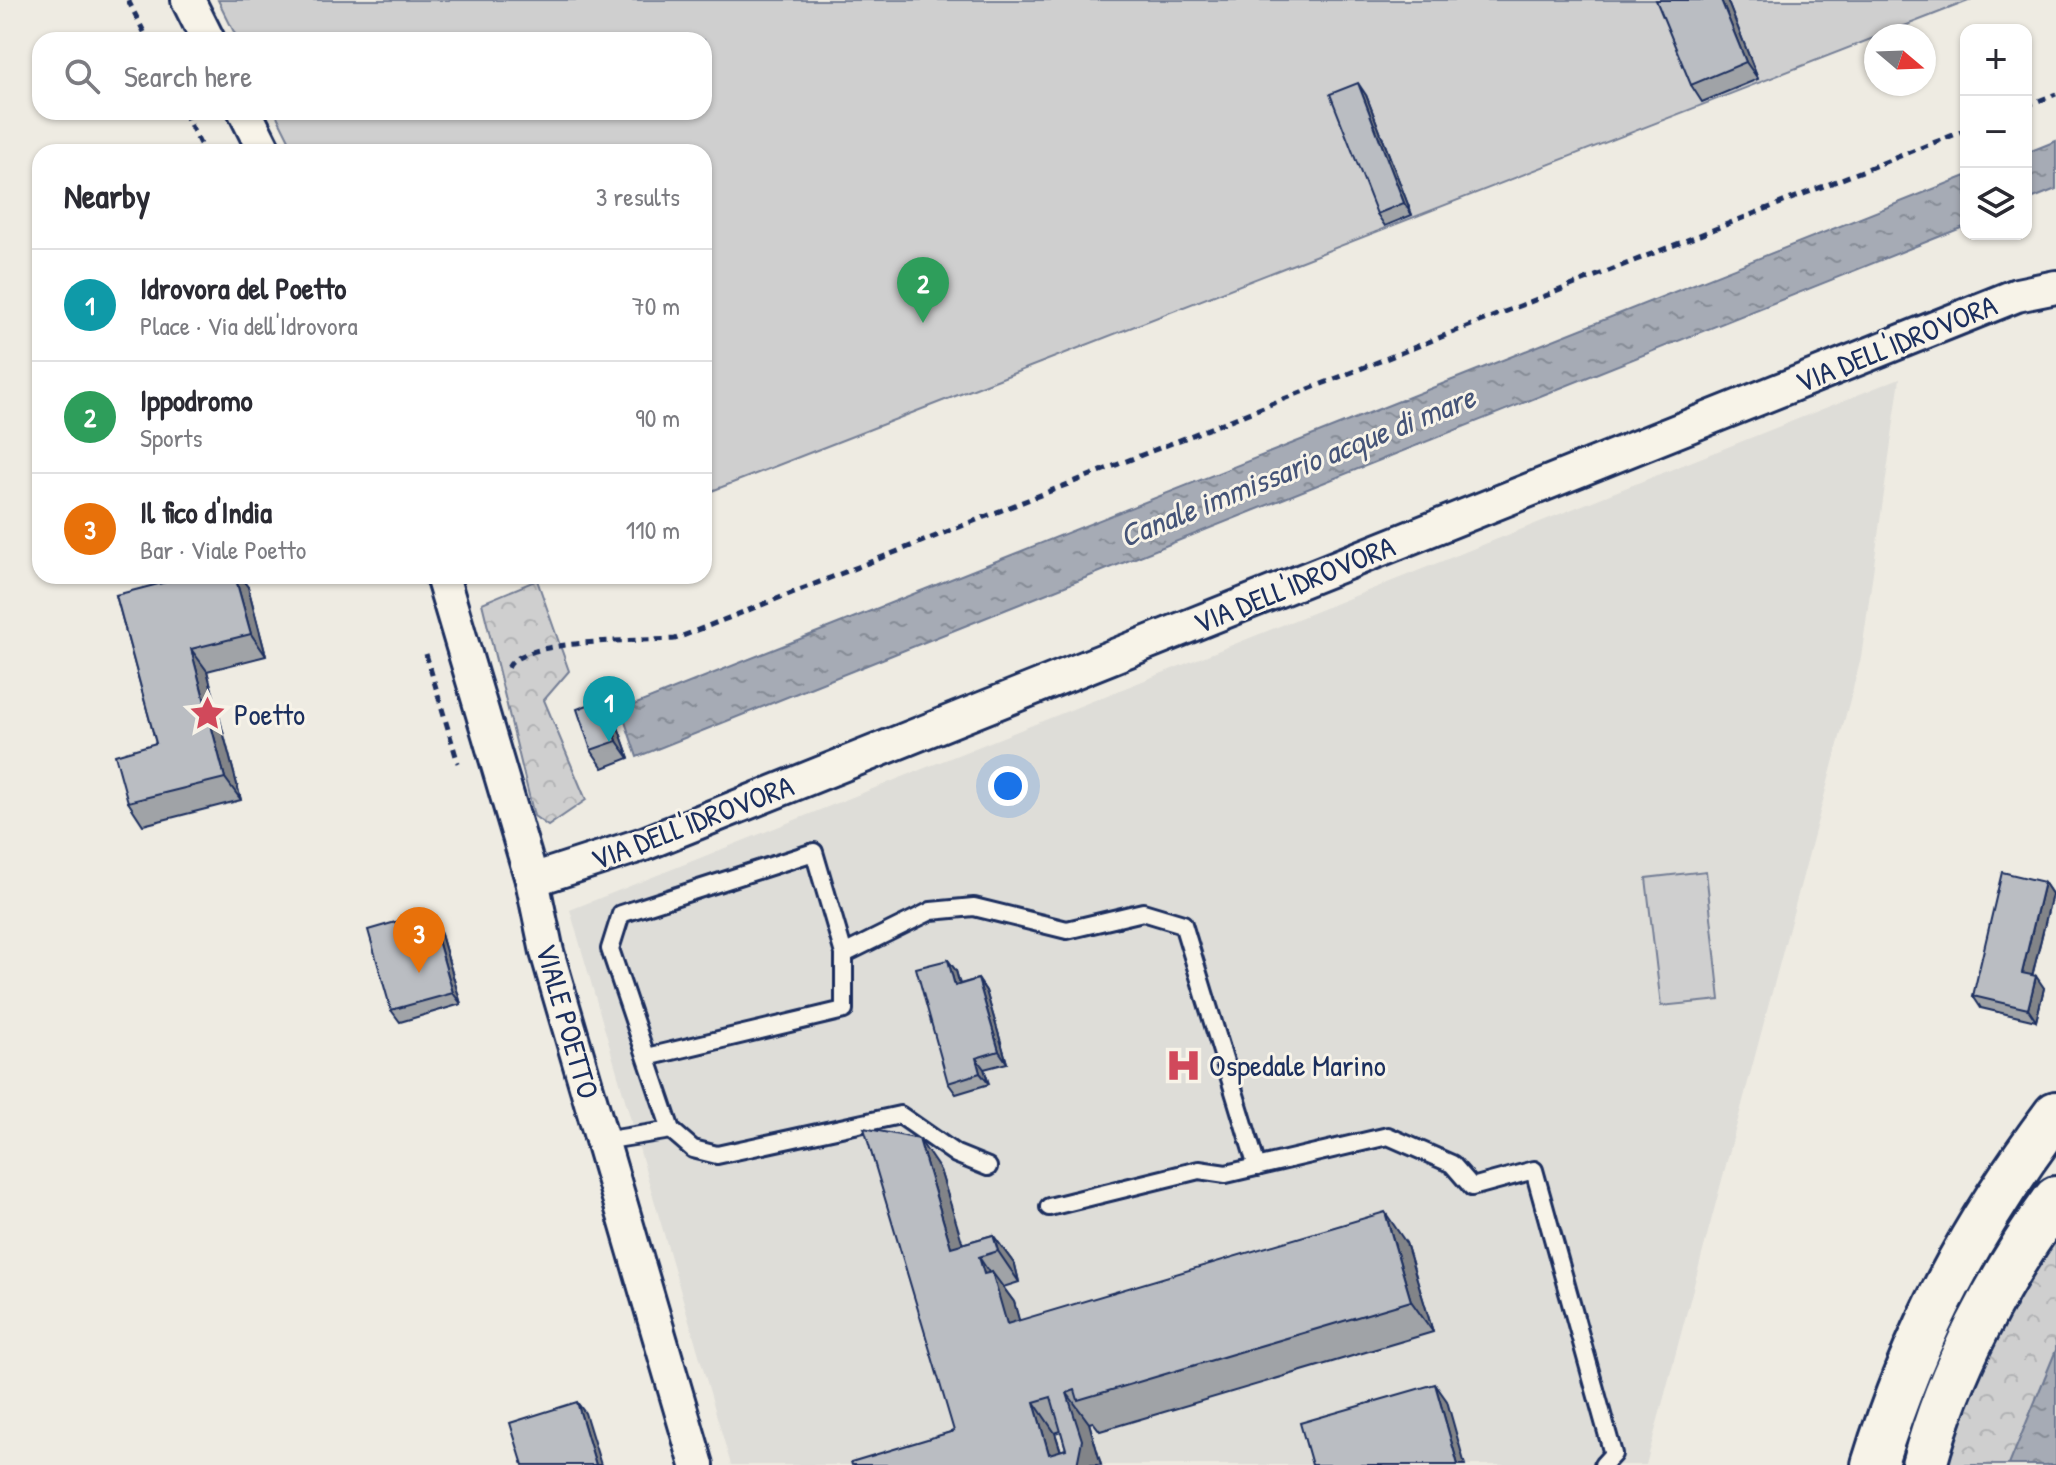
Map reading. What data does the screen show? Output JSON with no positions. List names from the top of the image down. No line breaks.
{"streets":{"street":["VIA DELL'IDROVORA","VIALE POETTO"]},"crossings":[["VIA DELL'IDROVORA","VIALE POETTO"]],"water":["Canale immissario acque di mare"],"places":{"place":["Poetto"],"hospital":["Ospedale Marino"]},"north":"right","page":{"map_buttons":["+","−"],"search":"Search here","heading":["Nearby","3 results"],"list":[{"mark":"1","name":"Idrovora del Poetto","note":"Place · Via dell'Idrovora","value":"70 m"},{"mark":"2","name":"Ippodromo","note":"Sports","value":"90 m"},{"mark":"3","name":"Il fico d'India","note":"Bar · Viale Poetto","value":"110 m"}],"pins":["2","1","3"]}}
